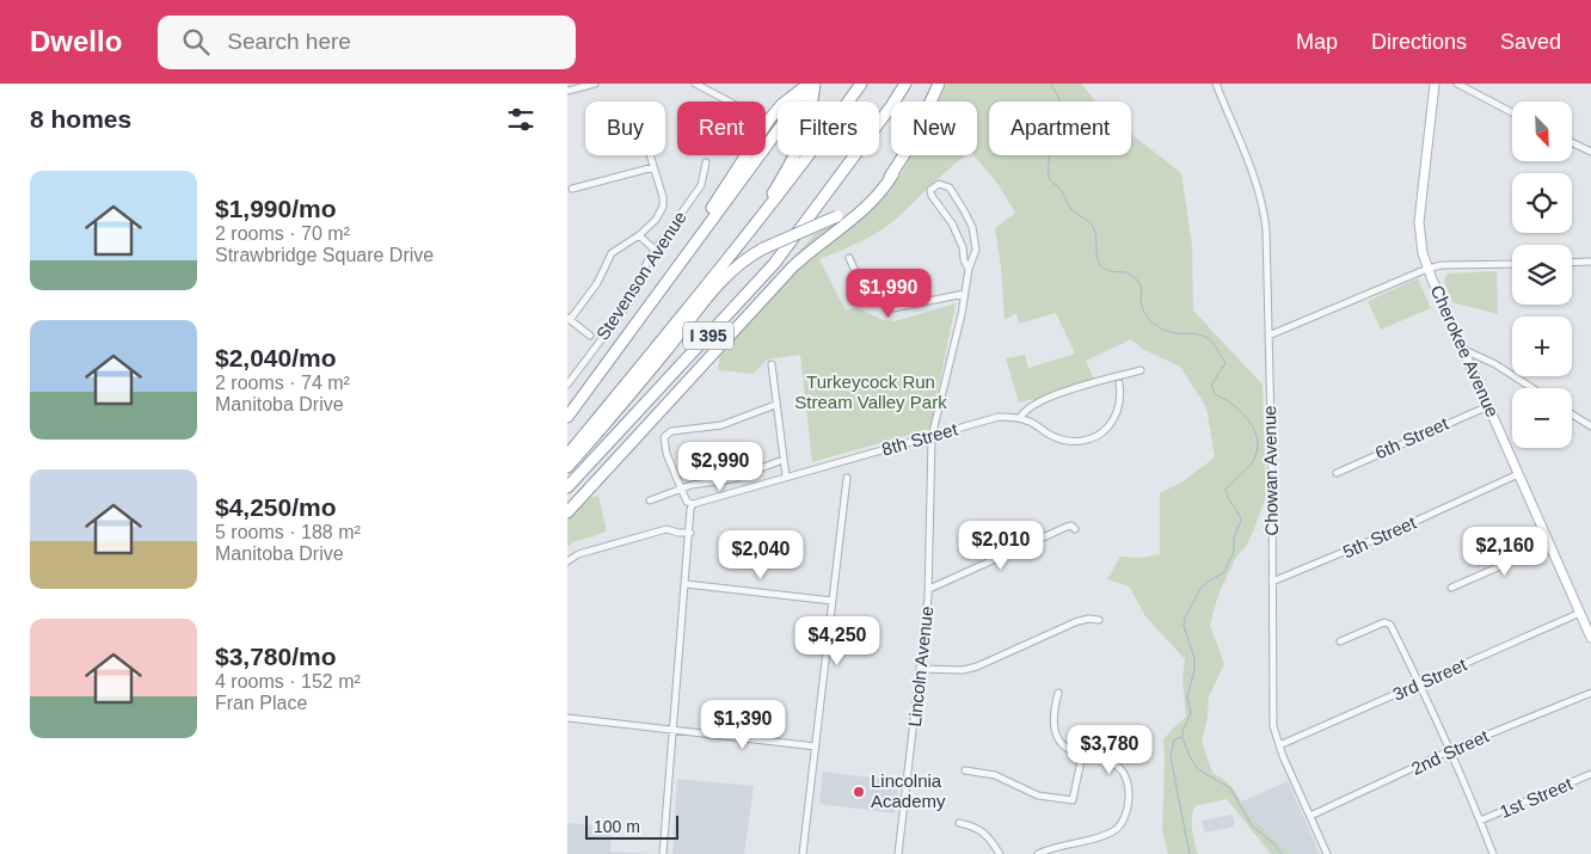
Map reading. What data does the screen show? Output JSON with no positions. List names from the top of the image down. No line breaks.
{"streets":{"highway":["I 395"],"street":["Stevenson Avenue","Cherokee Avenue","6th Street","8th Street","Chowan Avenue","5th Street","Lincoln Avenue","3rd Street","2nd Street","1st Street"]},"crossings":[["Cherokee Avenue","6th Street"],["Cherokee Avenue","5th Street"],["Cherokee Avenue","3rd Street"],["8th Street","Lincoln Avenue"],["Chowan Avenue","5th Street"],["Chowan Avenue","3rd Street"],["Chowan Avenue","2nd Street"]],"parks":["Turkeycock Run Stream Valley Park"],"places":["Lincolnia Academy"],"scale_bar":"100 m","north":"bottom right","page":{"header":"Dwello","search":"Search here","nav":["Map","Directions","Saved"],"heading":"8 homes","map_buttons":["+","−"],"chip":["Buy","Rent","Filters","New","Apartment"],"list":[{"name":"$1,990/mo","note":"2 rooms · 70 m² · Strawbridge Square Drive"},{"name":"$2,040/mo","note":"2 rooms · 74 m² · Manitoba Drive"},{"name":"$4,250/mo","note":"5 rooms · 188 m² · Manitoba Drive"},{"name":"$3,780/mo","note":"4 rooms · 152 m² · Fran Place"}],"price":["$1,990","$2,990","$2,010","$2,160","$2,040","$4,250","$1,390","$3,780"],"scale":"100 m"}}
